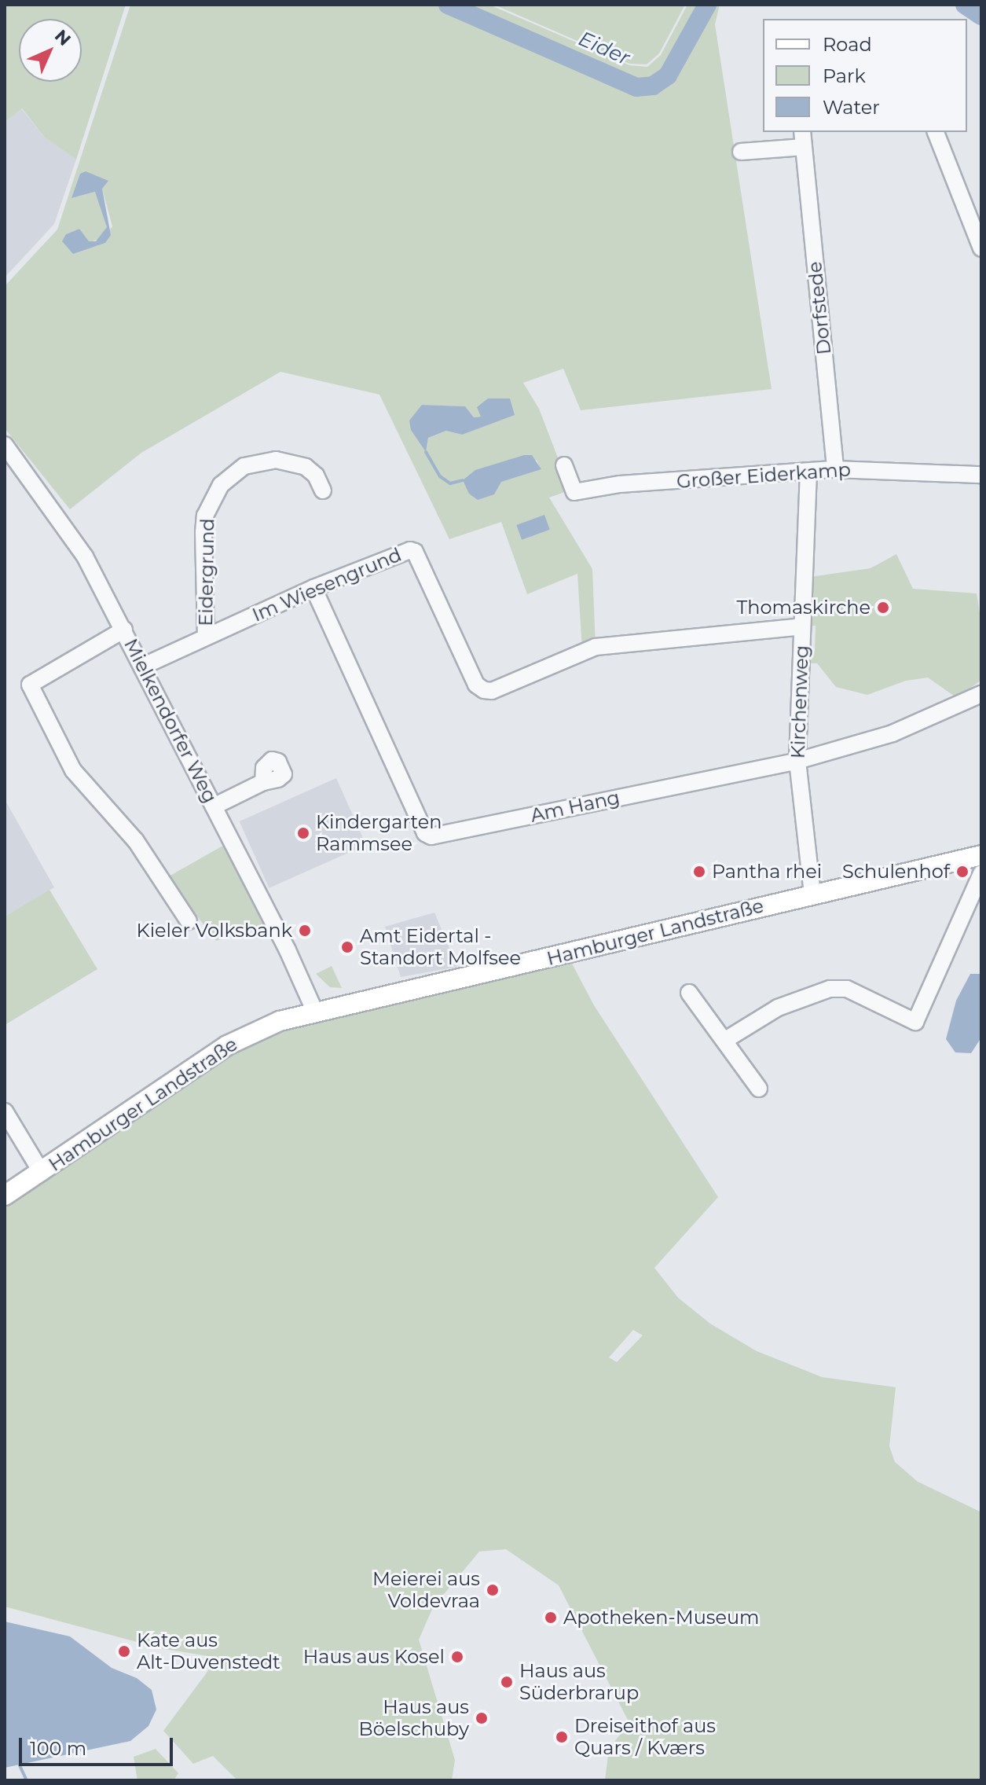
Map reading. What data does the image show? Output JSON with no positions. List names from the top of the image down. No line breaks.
{"streets":{"main road":["Hamburger Landstraße"],"street":["Dorfstede","Großer Eiderkamp","Eidergrund","Im Wiesengrund","Kirchenweg","Mielkendorfer Weg","Am Hang"]},"crossings":[["Dorfstede","Großer Eiderkamp"],["Großer Eiderkamp","Kirchenweg"],["Eidergrund","Im Wiesengrund"],["Im Wiesengrund","Kirchenweg"],["Im Wiesengrund","Mielkendorfer Weg"],["Im Wiesengrund","Am Hang"],["Kirchenweg","Am Hang"],["Kirchenweg","Hamburger Landstraße"],["Mielkendorfer Weg","Hamburger Landstraße"]],"water":["Eider"],"places":["Thomaskirche","Kindergarten Rammsee","Pantha rhei","Schulenhof","Kieler Volksbank","Amt Eidertal - Standort Molfsee","Meierei aus Voldevraa","Apotheken-Museum","Kate aus Alt-Duvenstedt","Haus aus Kosel","Haus aus Süderbrarup","Haus aus Böelschuby","Dreiseithof aus Quars / Kværs"],"legend":["Road","Park","Water"],"scale_bar":"100 m","north":"top right"}
